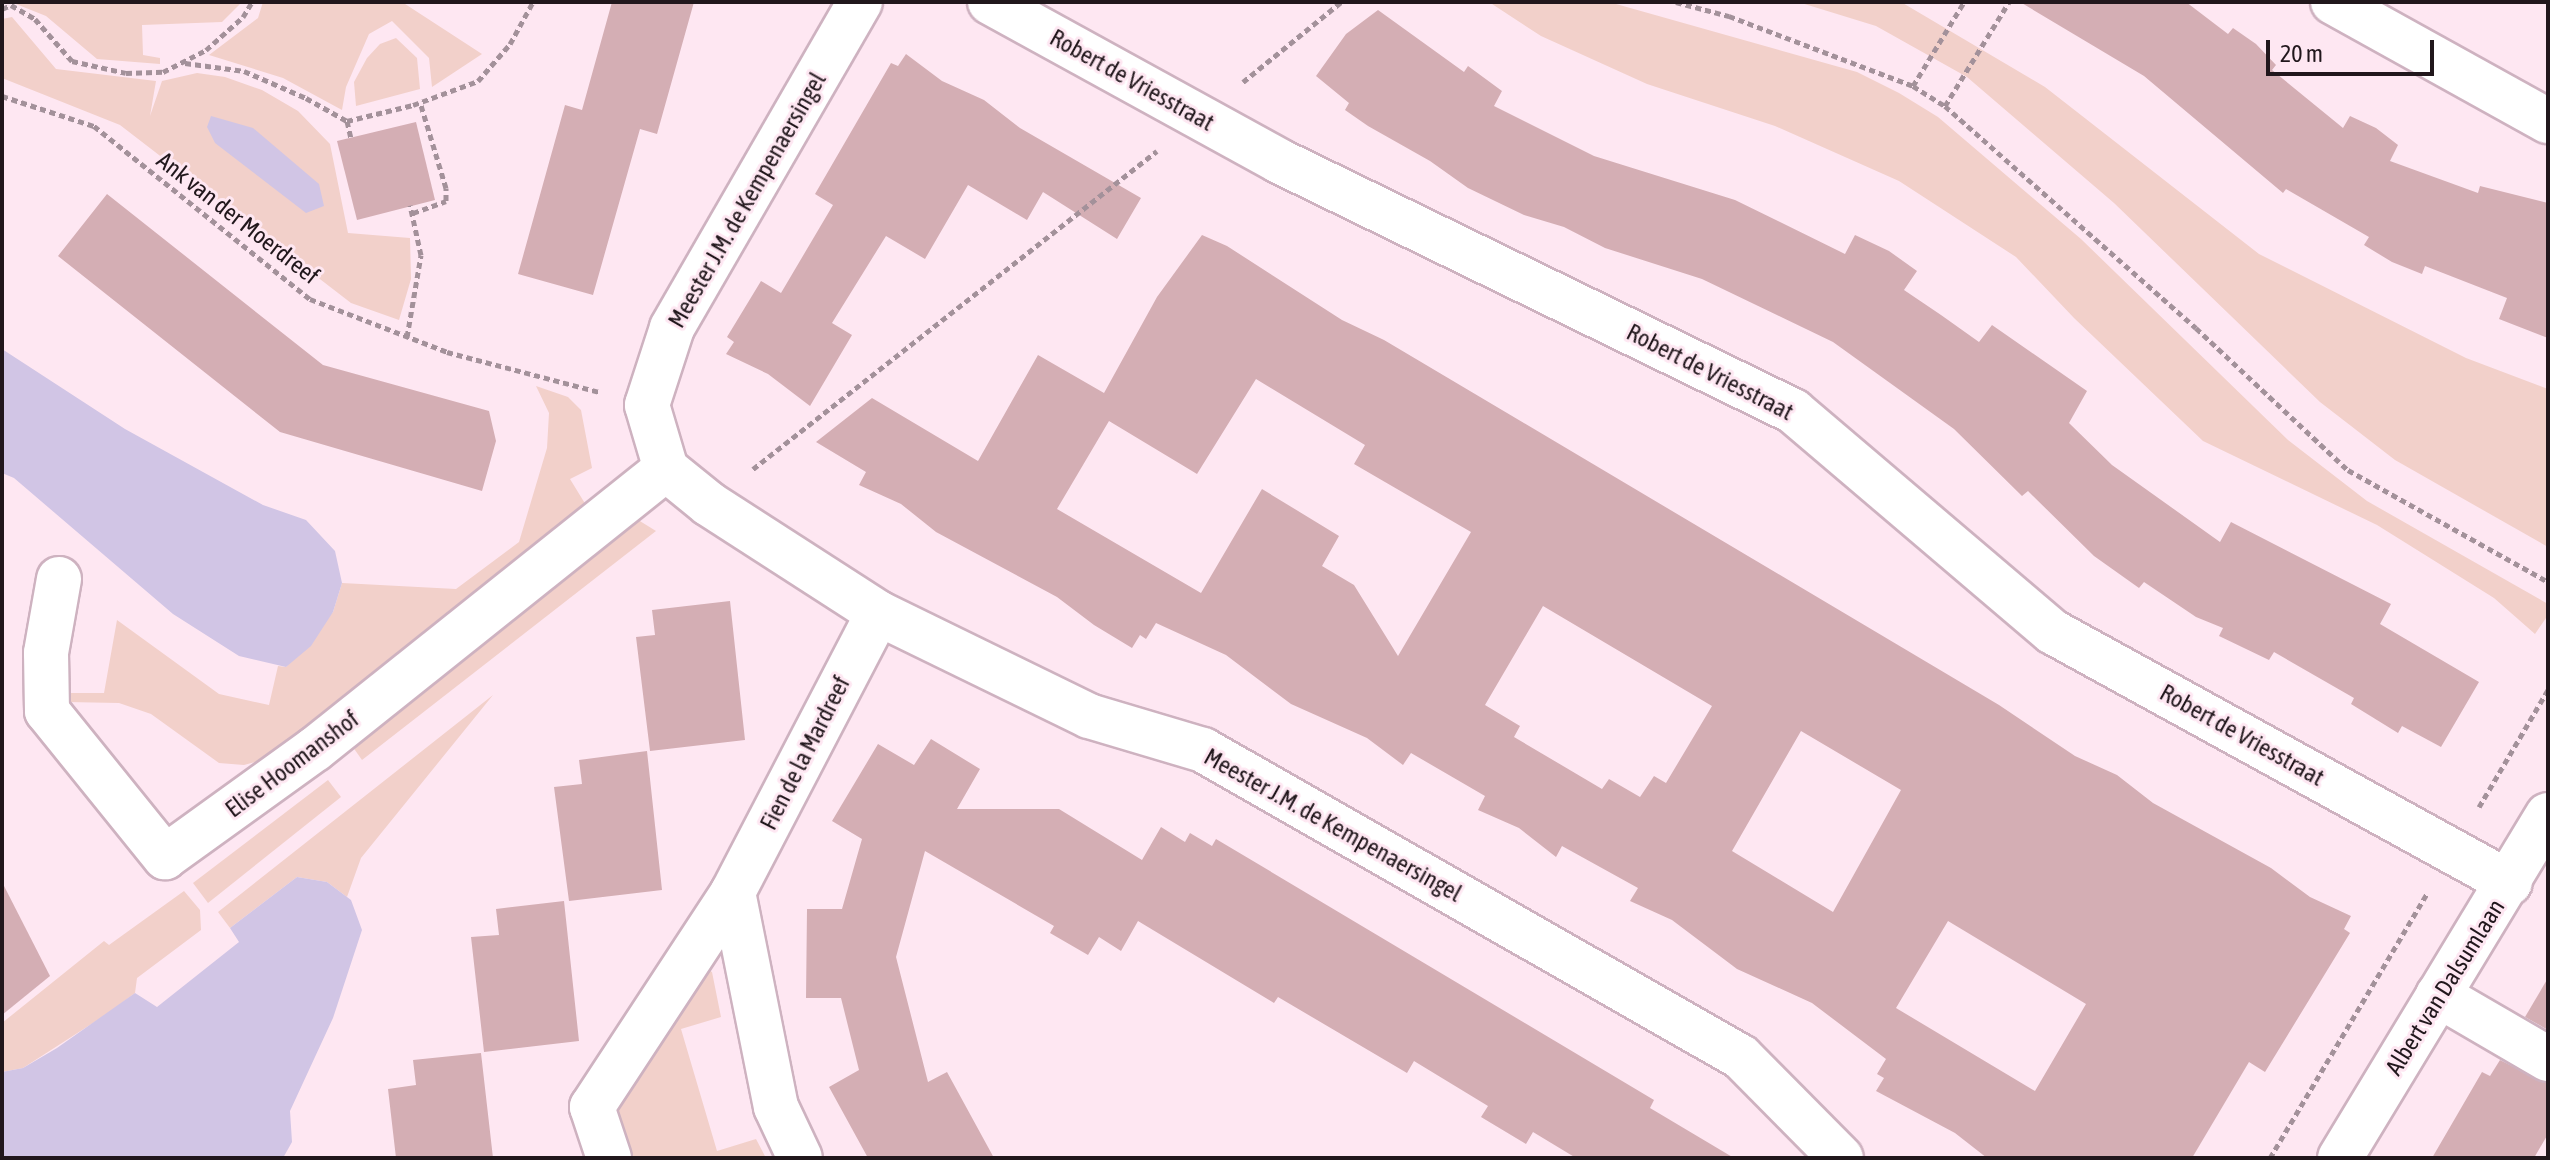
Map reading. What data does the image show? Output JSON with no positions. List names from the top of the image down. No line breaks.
{"streets":{"street":["Robert de Vriesstraat","Meester J.M. de Kempenaersingel","Fien de la Mardreef","Elise Hoomanshof","Albert van Dalsumlaan"],"path":["Ank van der Moerdreef"]},"crossings":[["Robert de Vriesstraat","Albert van Dalsumlaan"],["Meester J.M. de Kempenaersingel","Ank van der Moerdreef"],["Meester J.M. de Kempenaersingel","Fien de la Mardreef"],["Meester J.M. de Kempenaersingel","Elise Hoomanshof"]],"scale_bar":"20 m"}
